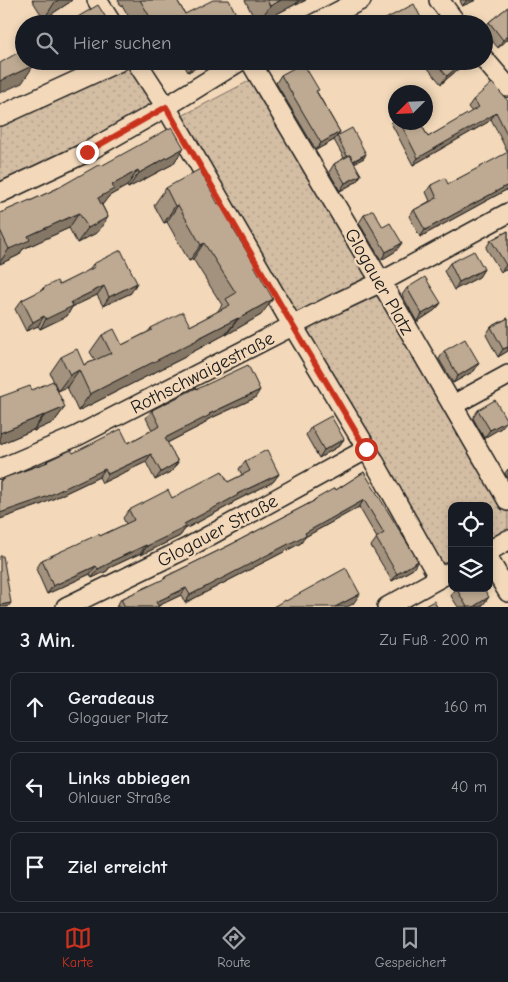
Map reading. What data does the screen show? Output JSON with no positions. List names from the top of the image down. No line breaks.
{"streets":{"street":["Glogauer Platz","Rothschwaigestraße","Glogauer Straße"]},"crossings":[["Glogauer Platz","Rothschwaigestraße"]],"north":"bottom left","page":{"search":"Hier suchen","heading":["3 Min.","Zu Fuß · 200 m"],"list":[["Geradeaus","Glogauer Platz","160 m"],["Links abbiegen","Ohlauer Straße","40 m"],"Ziel erreicht"],"nav":["Karte","Route","Gespeichert"]}}
